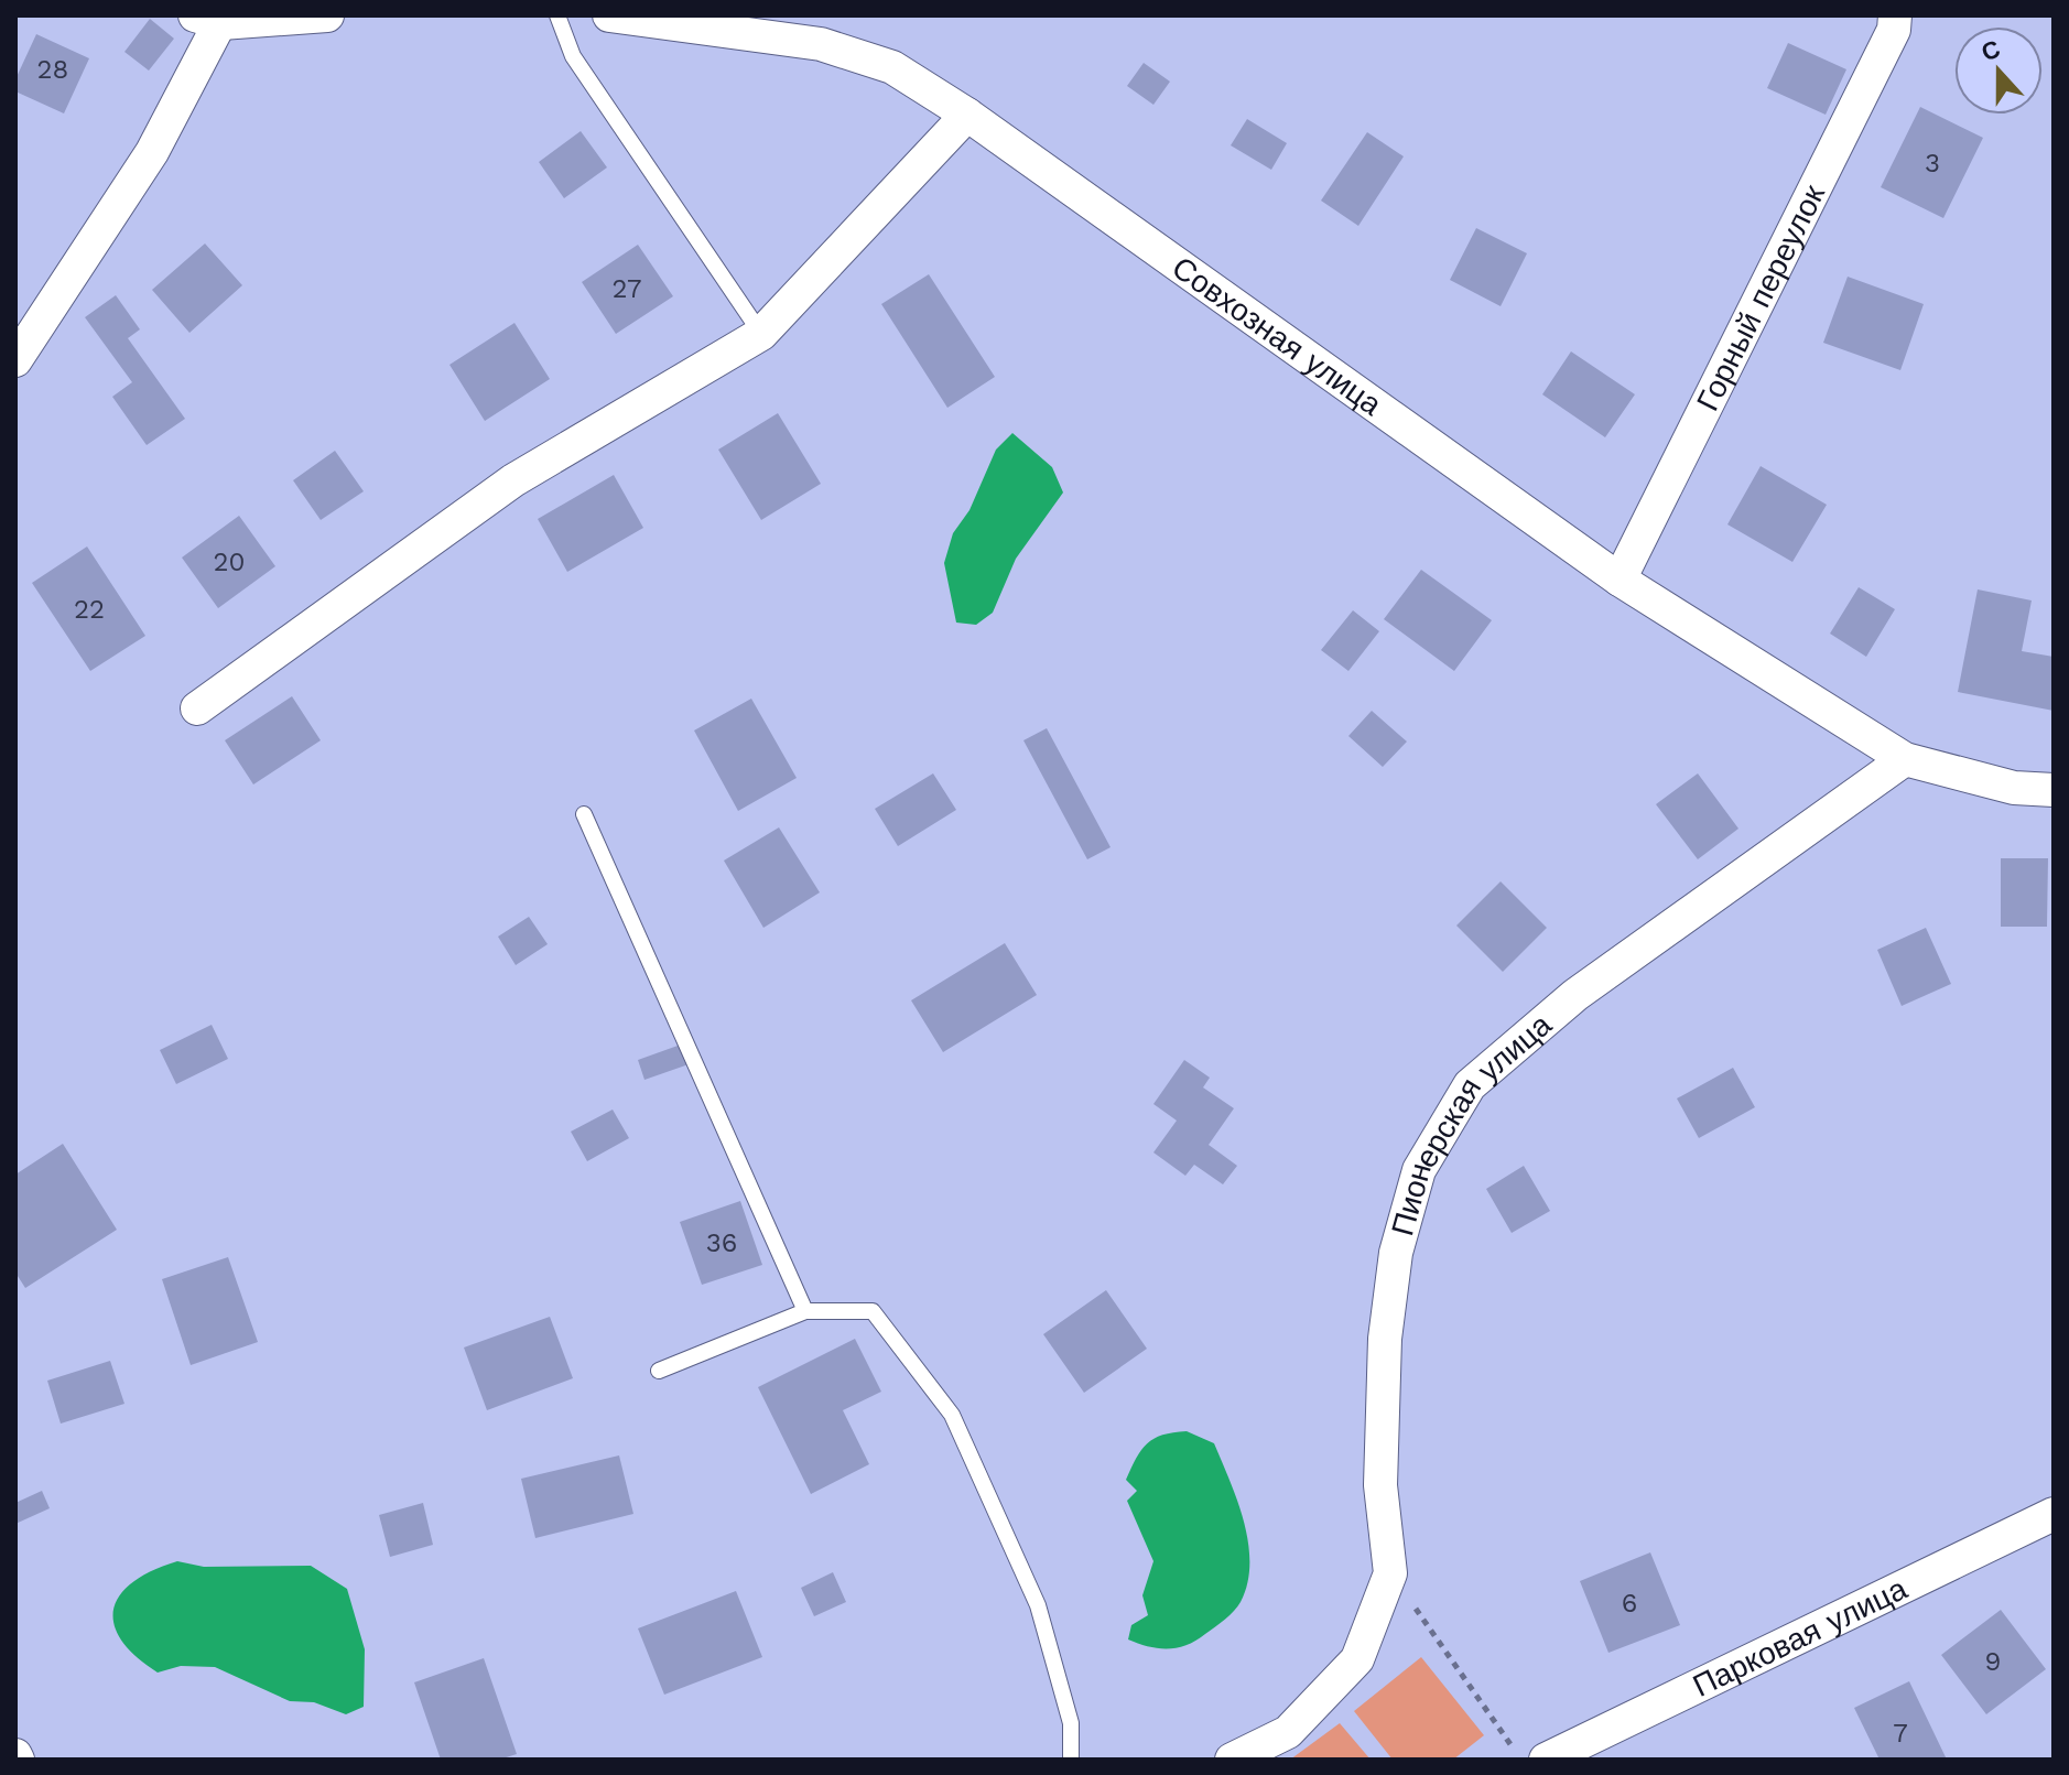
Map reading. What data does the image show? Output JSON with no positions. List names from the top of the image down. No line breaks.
{"streets":{"street":["Горный переулок","Совхозная улица","Пионерская улица","Парковая улица"]},"crossings":[["Горный переулок","Совхозная улица"],["Совхозная улица","Пионерская улица"]],"house_numbers":["28","3","27","20","22","36","6","9","7"],"north":"top"}
